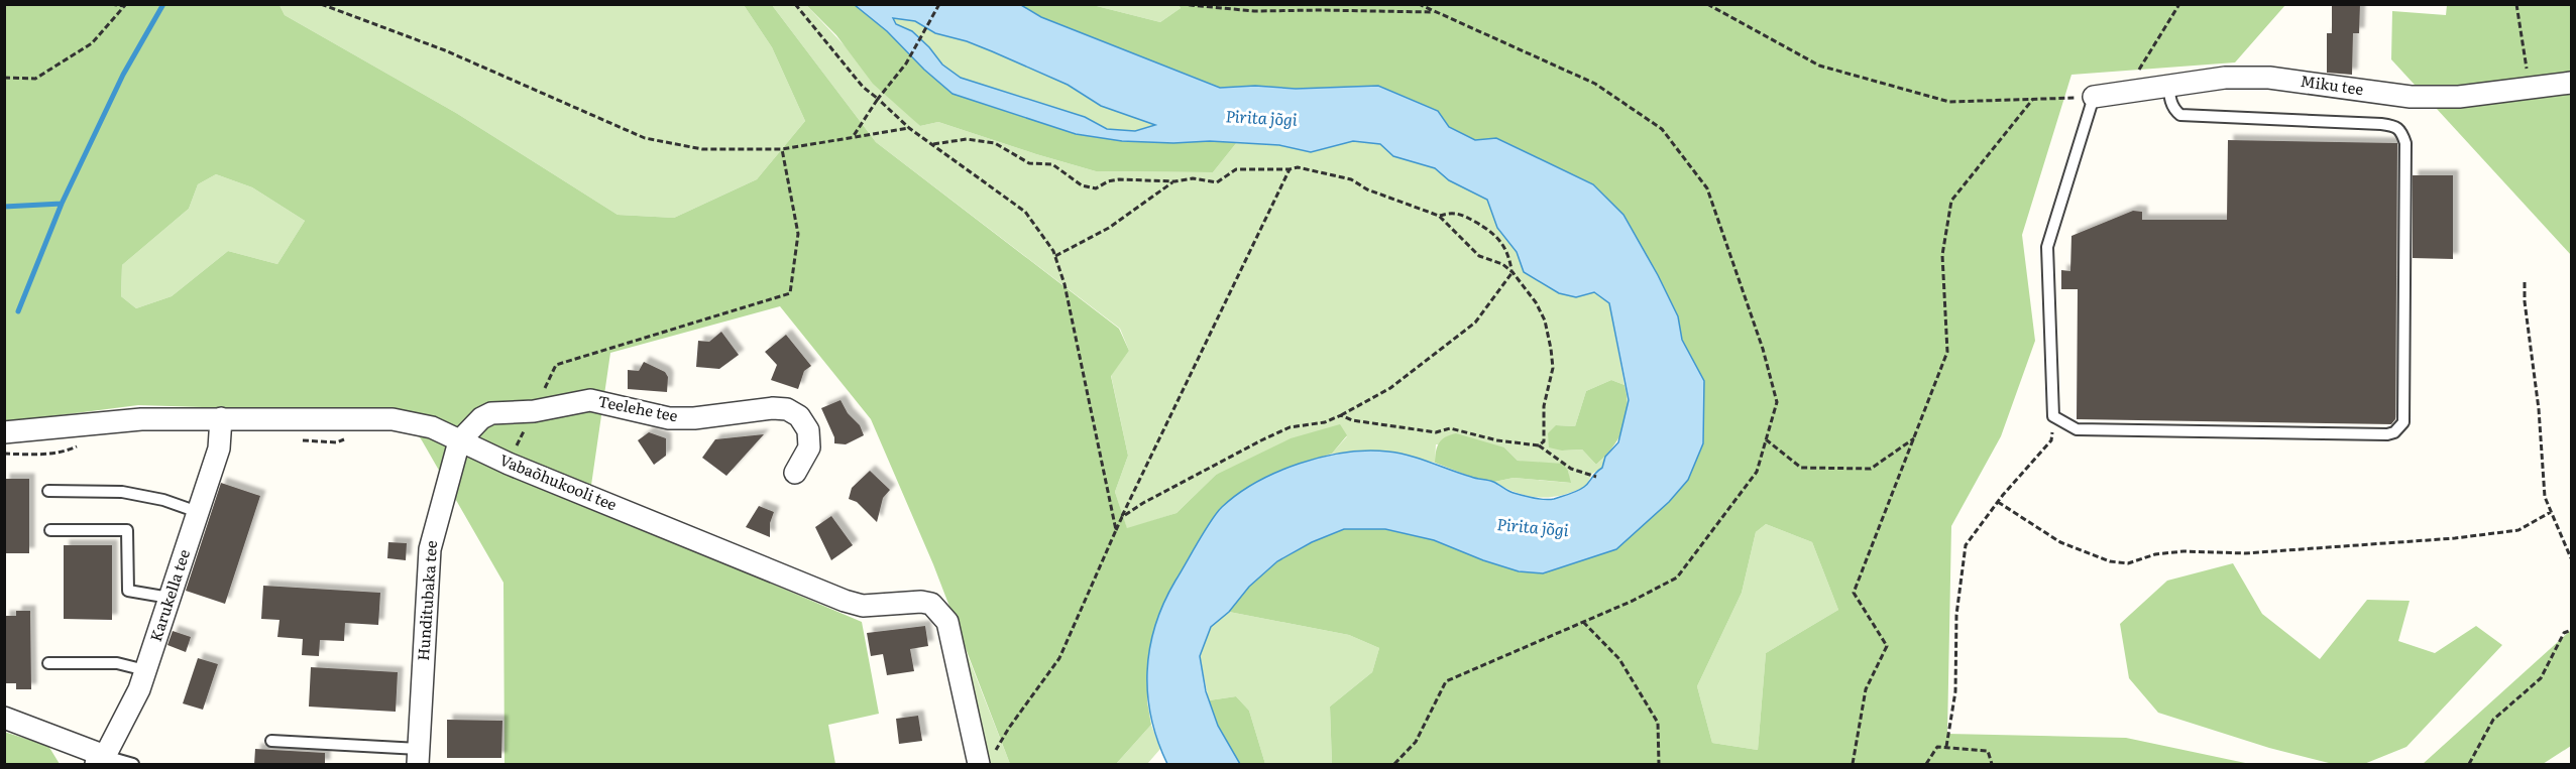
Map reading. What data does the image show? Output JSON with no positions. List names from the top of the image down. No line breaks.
{"streets":{"street":["Miku tee","Teelehe tee","Vabaõhukooli tee","Karukella tee","Hunditubaka tee"]},"crossings":[["Teelehe tee","Vabaõhukooli tee"],["Teelehe tee","Hunditubaka tee"],["Vabaõhukooli tee","Karukella tee"],["Vabaõhukooli tee","Hunditubaka tee"]],"water":["Pirita jõgi"]}
